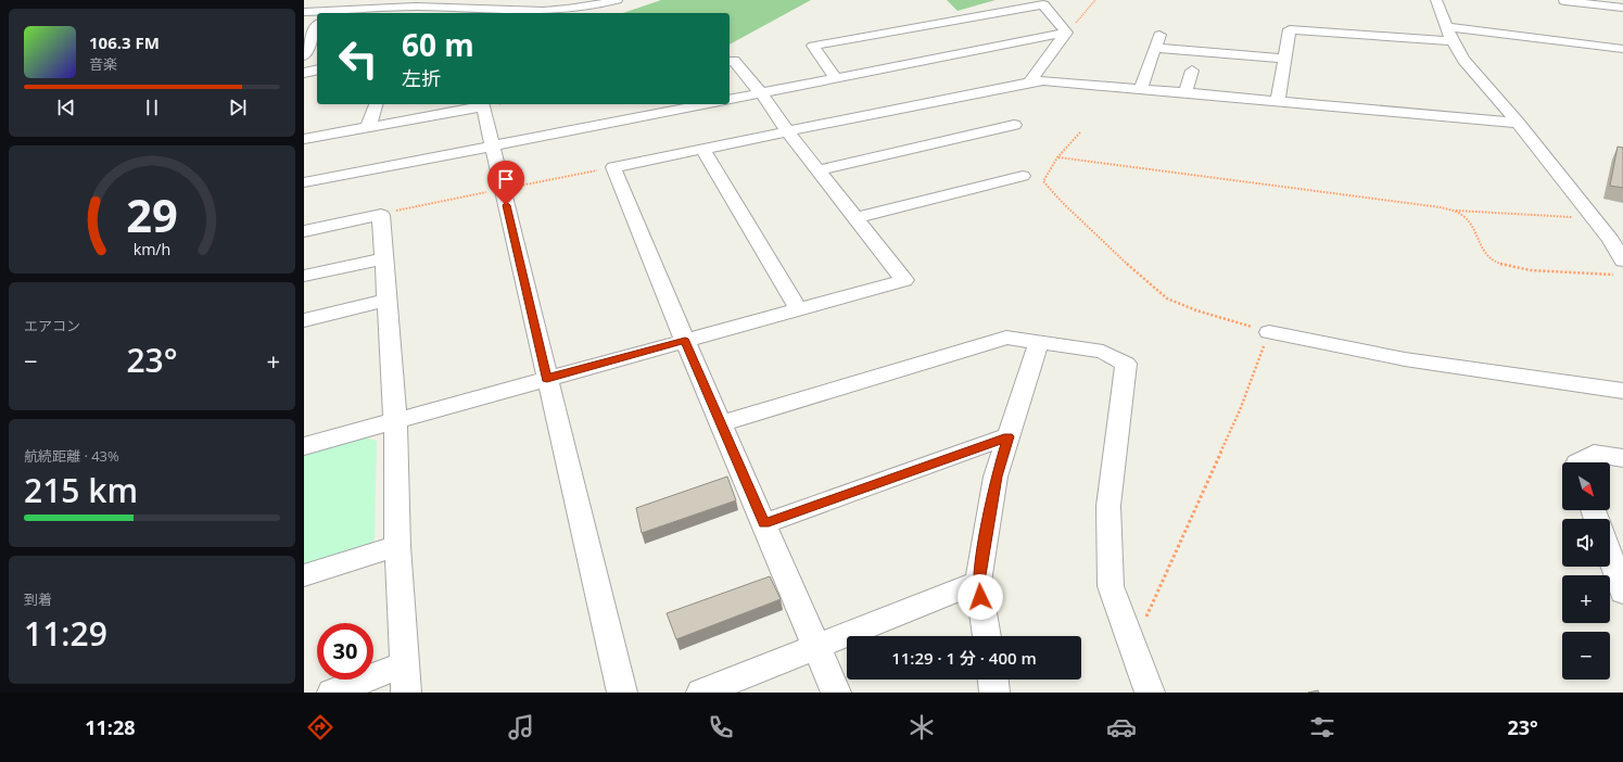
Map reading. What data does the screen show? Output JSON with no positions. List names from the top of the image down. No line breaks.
{"north":"bottom right","page":{"turn":["60 m","左折"],"song":["106.3 FM","音楽"],"tile":["エアコン",["航続距離 · 43%","215 km"],["到着","11:29"]],"heat":["−","23°","+"],"map_buttons":["+","−"],"limit":"30","trip":"11:29 · 1 分 · 400 m","tabs":["11:28","23°"],"gauge":["29","km/h"]}}
